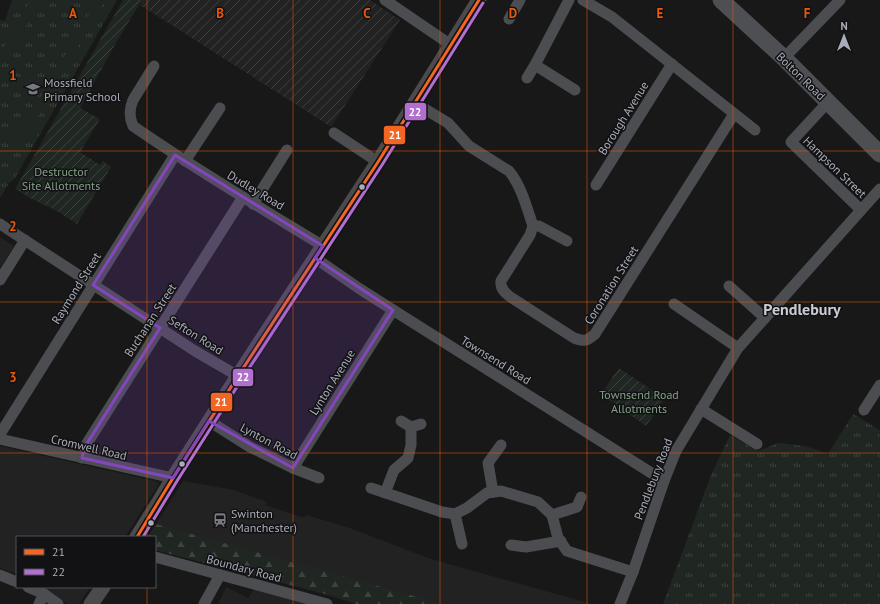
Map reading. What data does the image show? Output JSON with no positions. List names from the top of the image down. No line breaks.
{"streets":{"main road":["Bolton Road"],"street":["Borough Avenue","Hampson Street","Dudley Road","Coronation Street","Raymond Street","Buchanan Street","Sefton Road","Townsend Road","Lynton Avenue","Lynton Road","Cromwell Road","Pendlebury Road","Boundary Road"]},"crossings":[["Bolton Road","Hampson Street"],["Hampson Street","Pendlebury Road"],["Dudley Road","Raymond Street"],["Dudley Road","Buchanan Street"],["Dudley Road","Townsend Road"],["Raymond Street","Sefton Road"],["Raymond Street","Cromwell Road"],["Buchanan Street","Sefton Road"],["Buchanan Street","Cromwell Road"],["Townsend Road","Lynton Avenue"],["Townsend Road","Pendlebury Road"],["Lynton Avenue","Lynton Road"]],"districts":["Pendlebury"],"parks":["Destructor Site Allotments","Townsend Road Allotments"],"places":{"school or university":["Mossfield Primary School"],"station":["Swinton (Manchester)"]},"lines":["transit line 21","transit line 22"],"legend":["21","22"],"north":"top","grid":{"columns":["A","B","C","D","E","F"],"rows":["1","2","3"]}}
